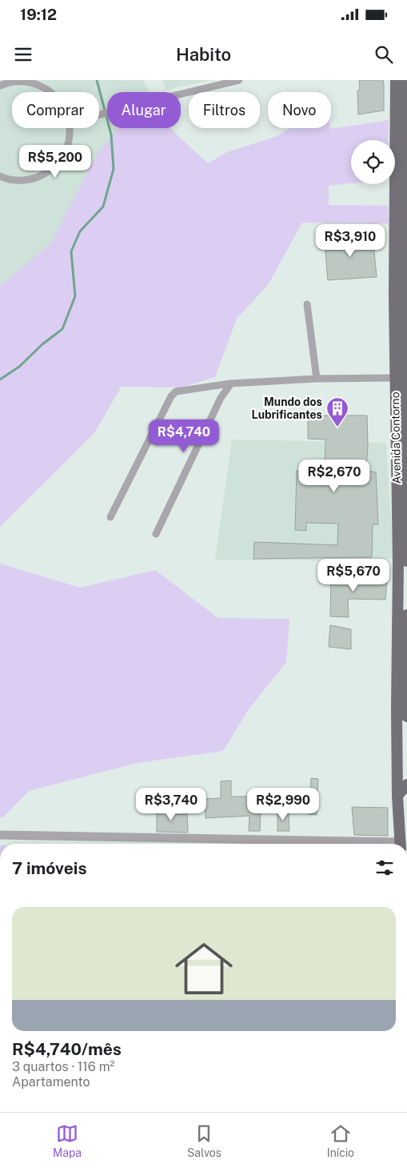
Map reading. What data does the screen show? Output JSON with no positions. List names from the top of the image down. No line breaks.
{"streets":{"main road":["Avenida Contorno"]},"places":{"building":["Mundo dos Lubrificantes"]},"page":{"status":"19:12","header":"Habito","chip":["Comprar","Alugar","Filtros","Novo"],"price":["R$5,200","R$3,910","R$4,740","R$2,670","R$5,670","R$3,740","R$2,990"],"heading":"7 imóveis","list":[{"name":"R$4,740/mês","note":"3 quartos · 116 m² · Apartamento"}],"tabs":["Mapa","Salvos","Início"]}}
